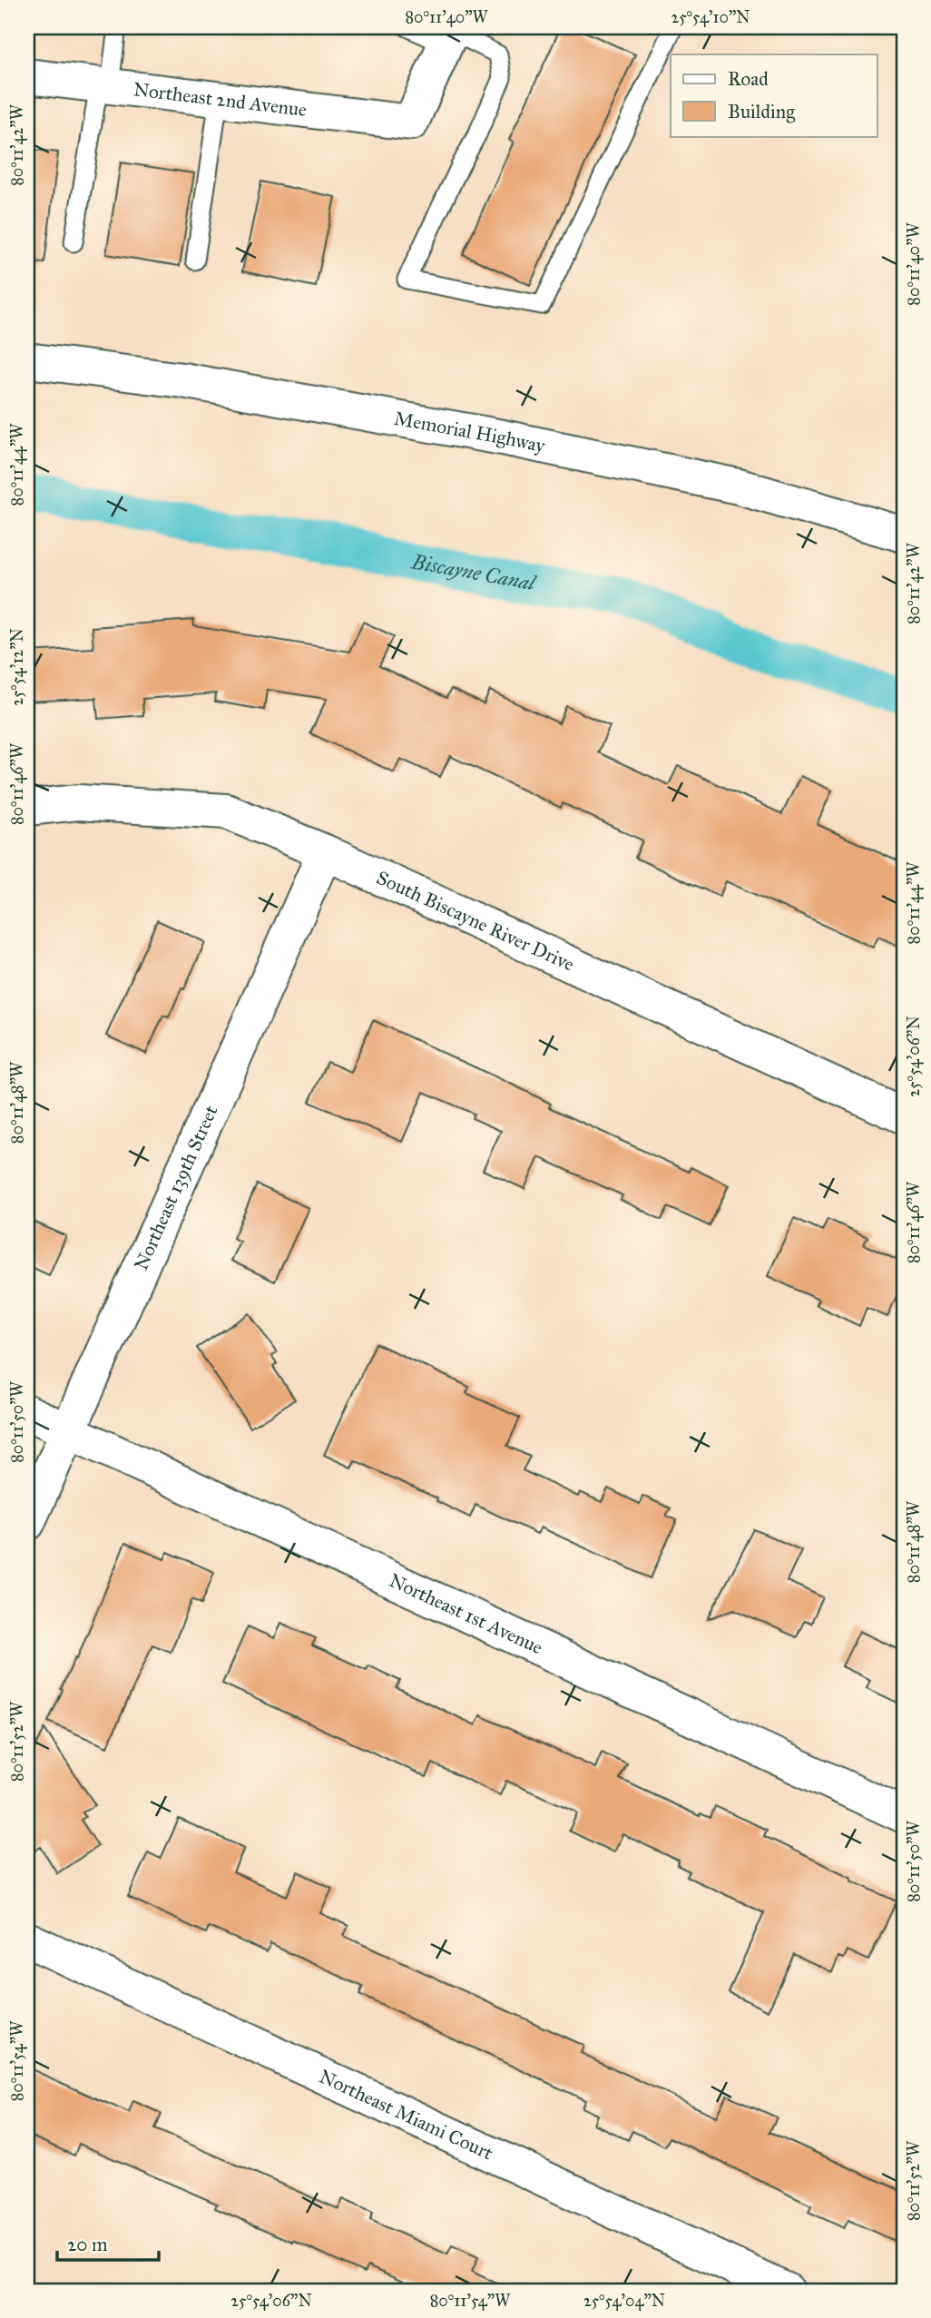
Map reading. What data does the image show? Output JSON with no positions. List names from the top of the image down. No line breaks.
{"streets":{"street":["Northeast 2nd Avenue","Memorial Highway","South Biscayne River Drive","Northeast 139th Street","Northeast 1st Avenue","Northeast Miami Court"]},"crossings":[["South Biscayne River Drive","Northeast 139th Street"],["Northeast 139th Street","Northeast 1st Avenue"]],"water":["Biscayne Canal"],"legend":["Road","Building"],"scale_bar":"20 m","coordinates":["80°11'40\"W","25°54'10\"N","80°11'42\"W","80°11'44\"W","25°54'12\"N","80°11'46\"W","25°54'06\"N","80°11'48\"W","80°11'50\"W","80°11'52\"W","80°11'54\"W","25°54'04\"N"]}
